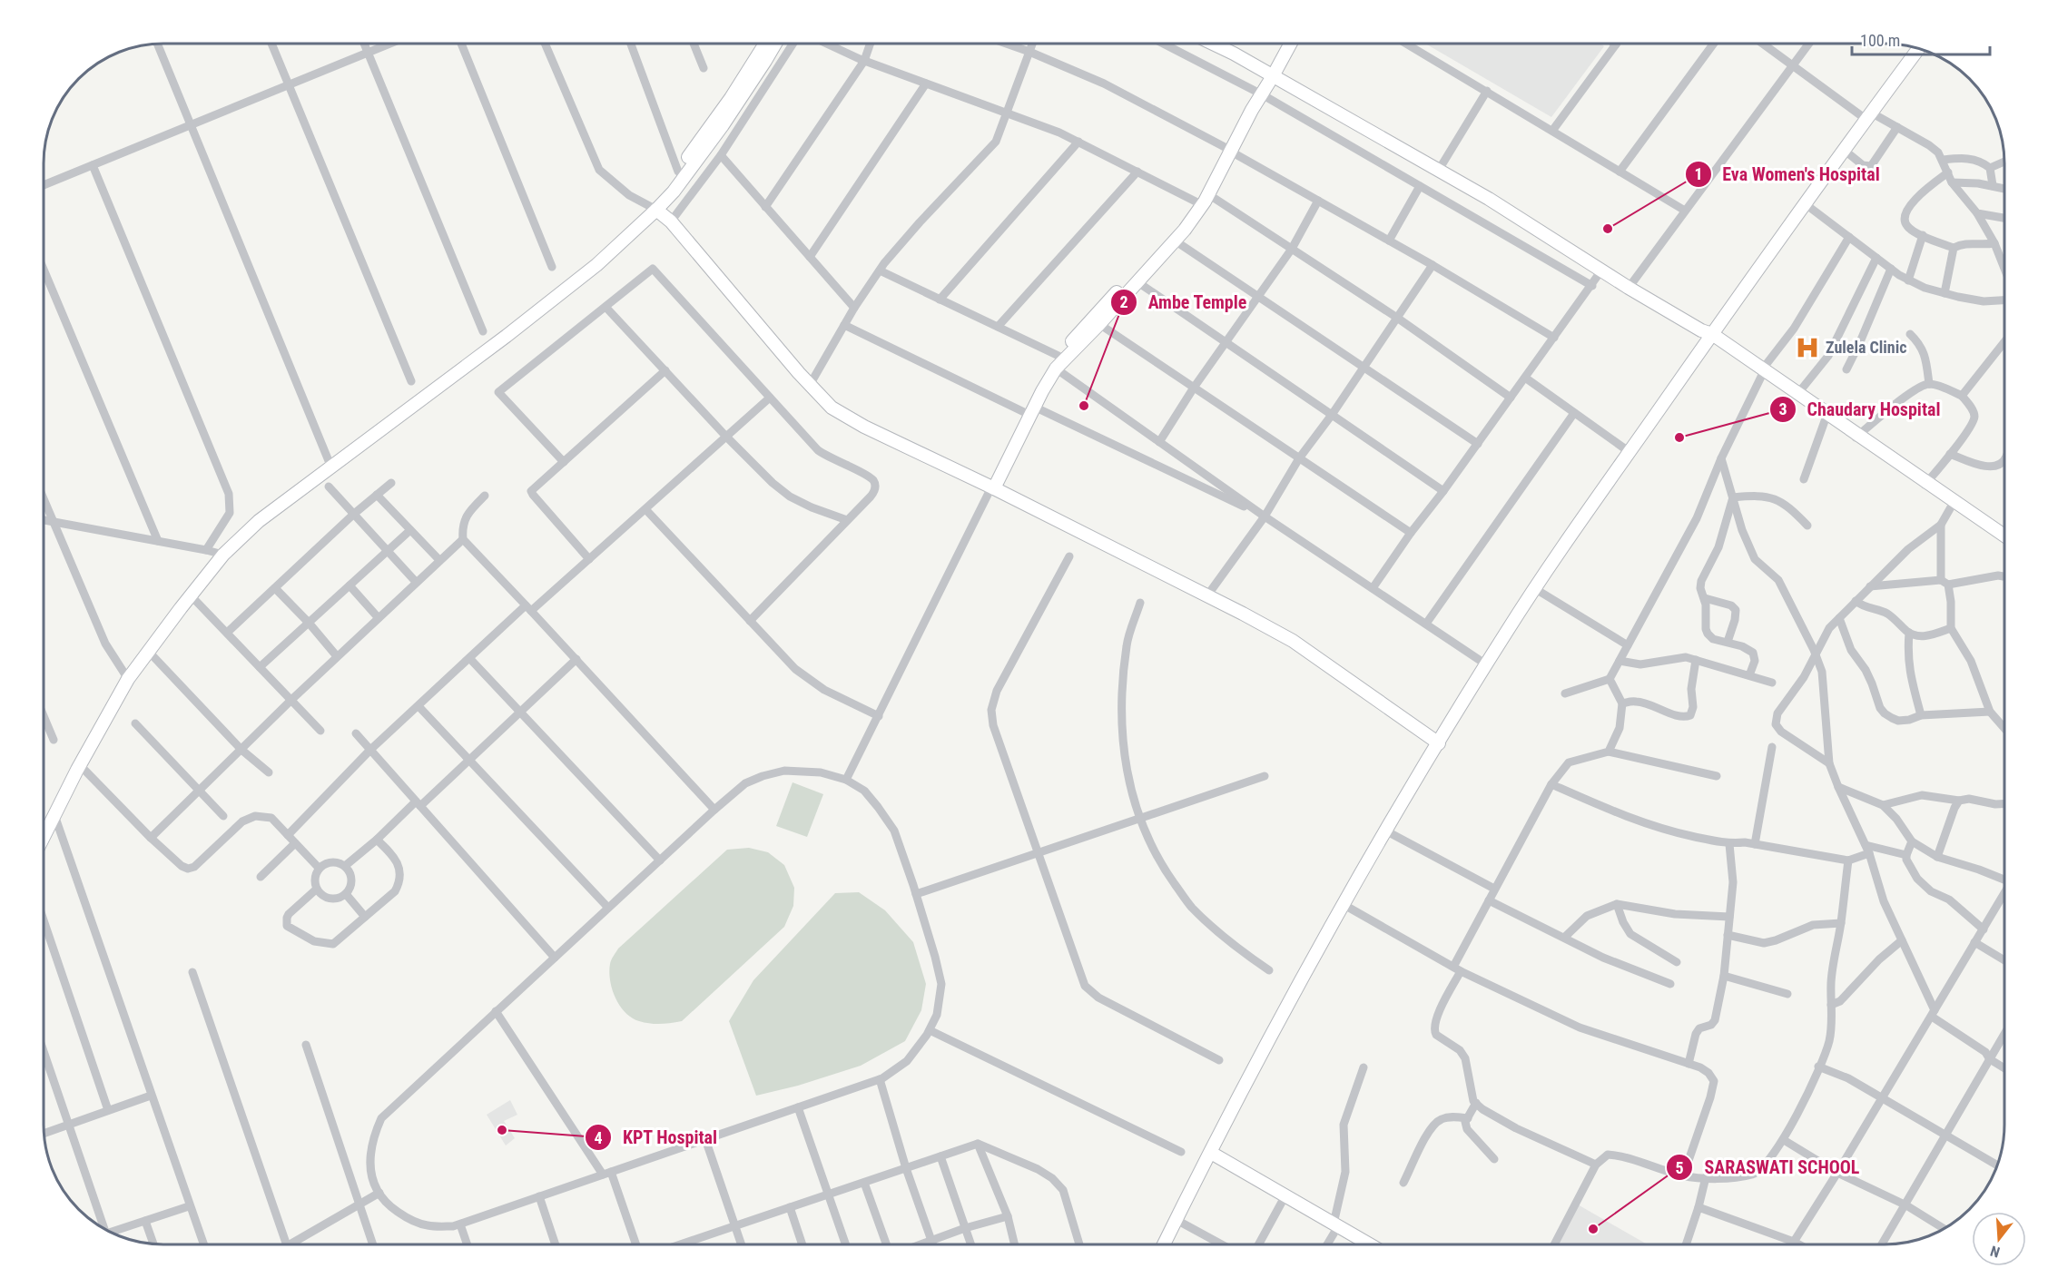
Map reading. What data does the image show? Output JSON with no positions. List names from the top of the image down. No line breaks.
{"places":{"other":["Eva Women's Hospital","Ambe Temple","Chaudary Hospital","KPT Hospital","SARASWATI SCHOOL"],"hospital":["Zulela Clinic"]},"scale_bar":"100 m","north":"bottom"}
